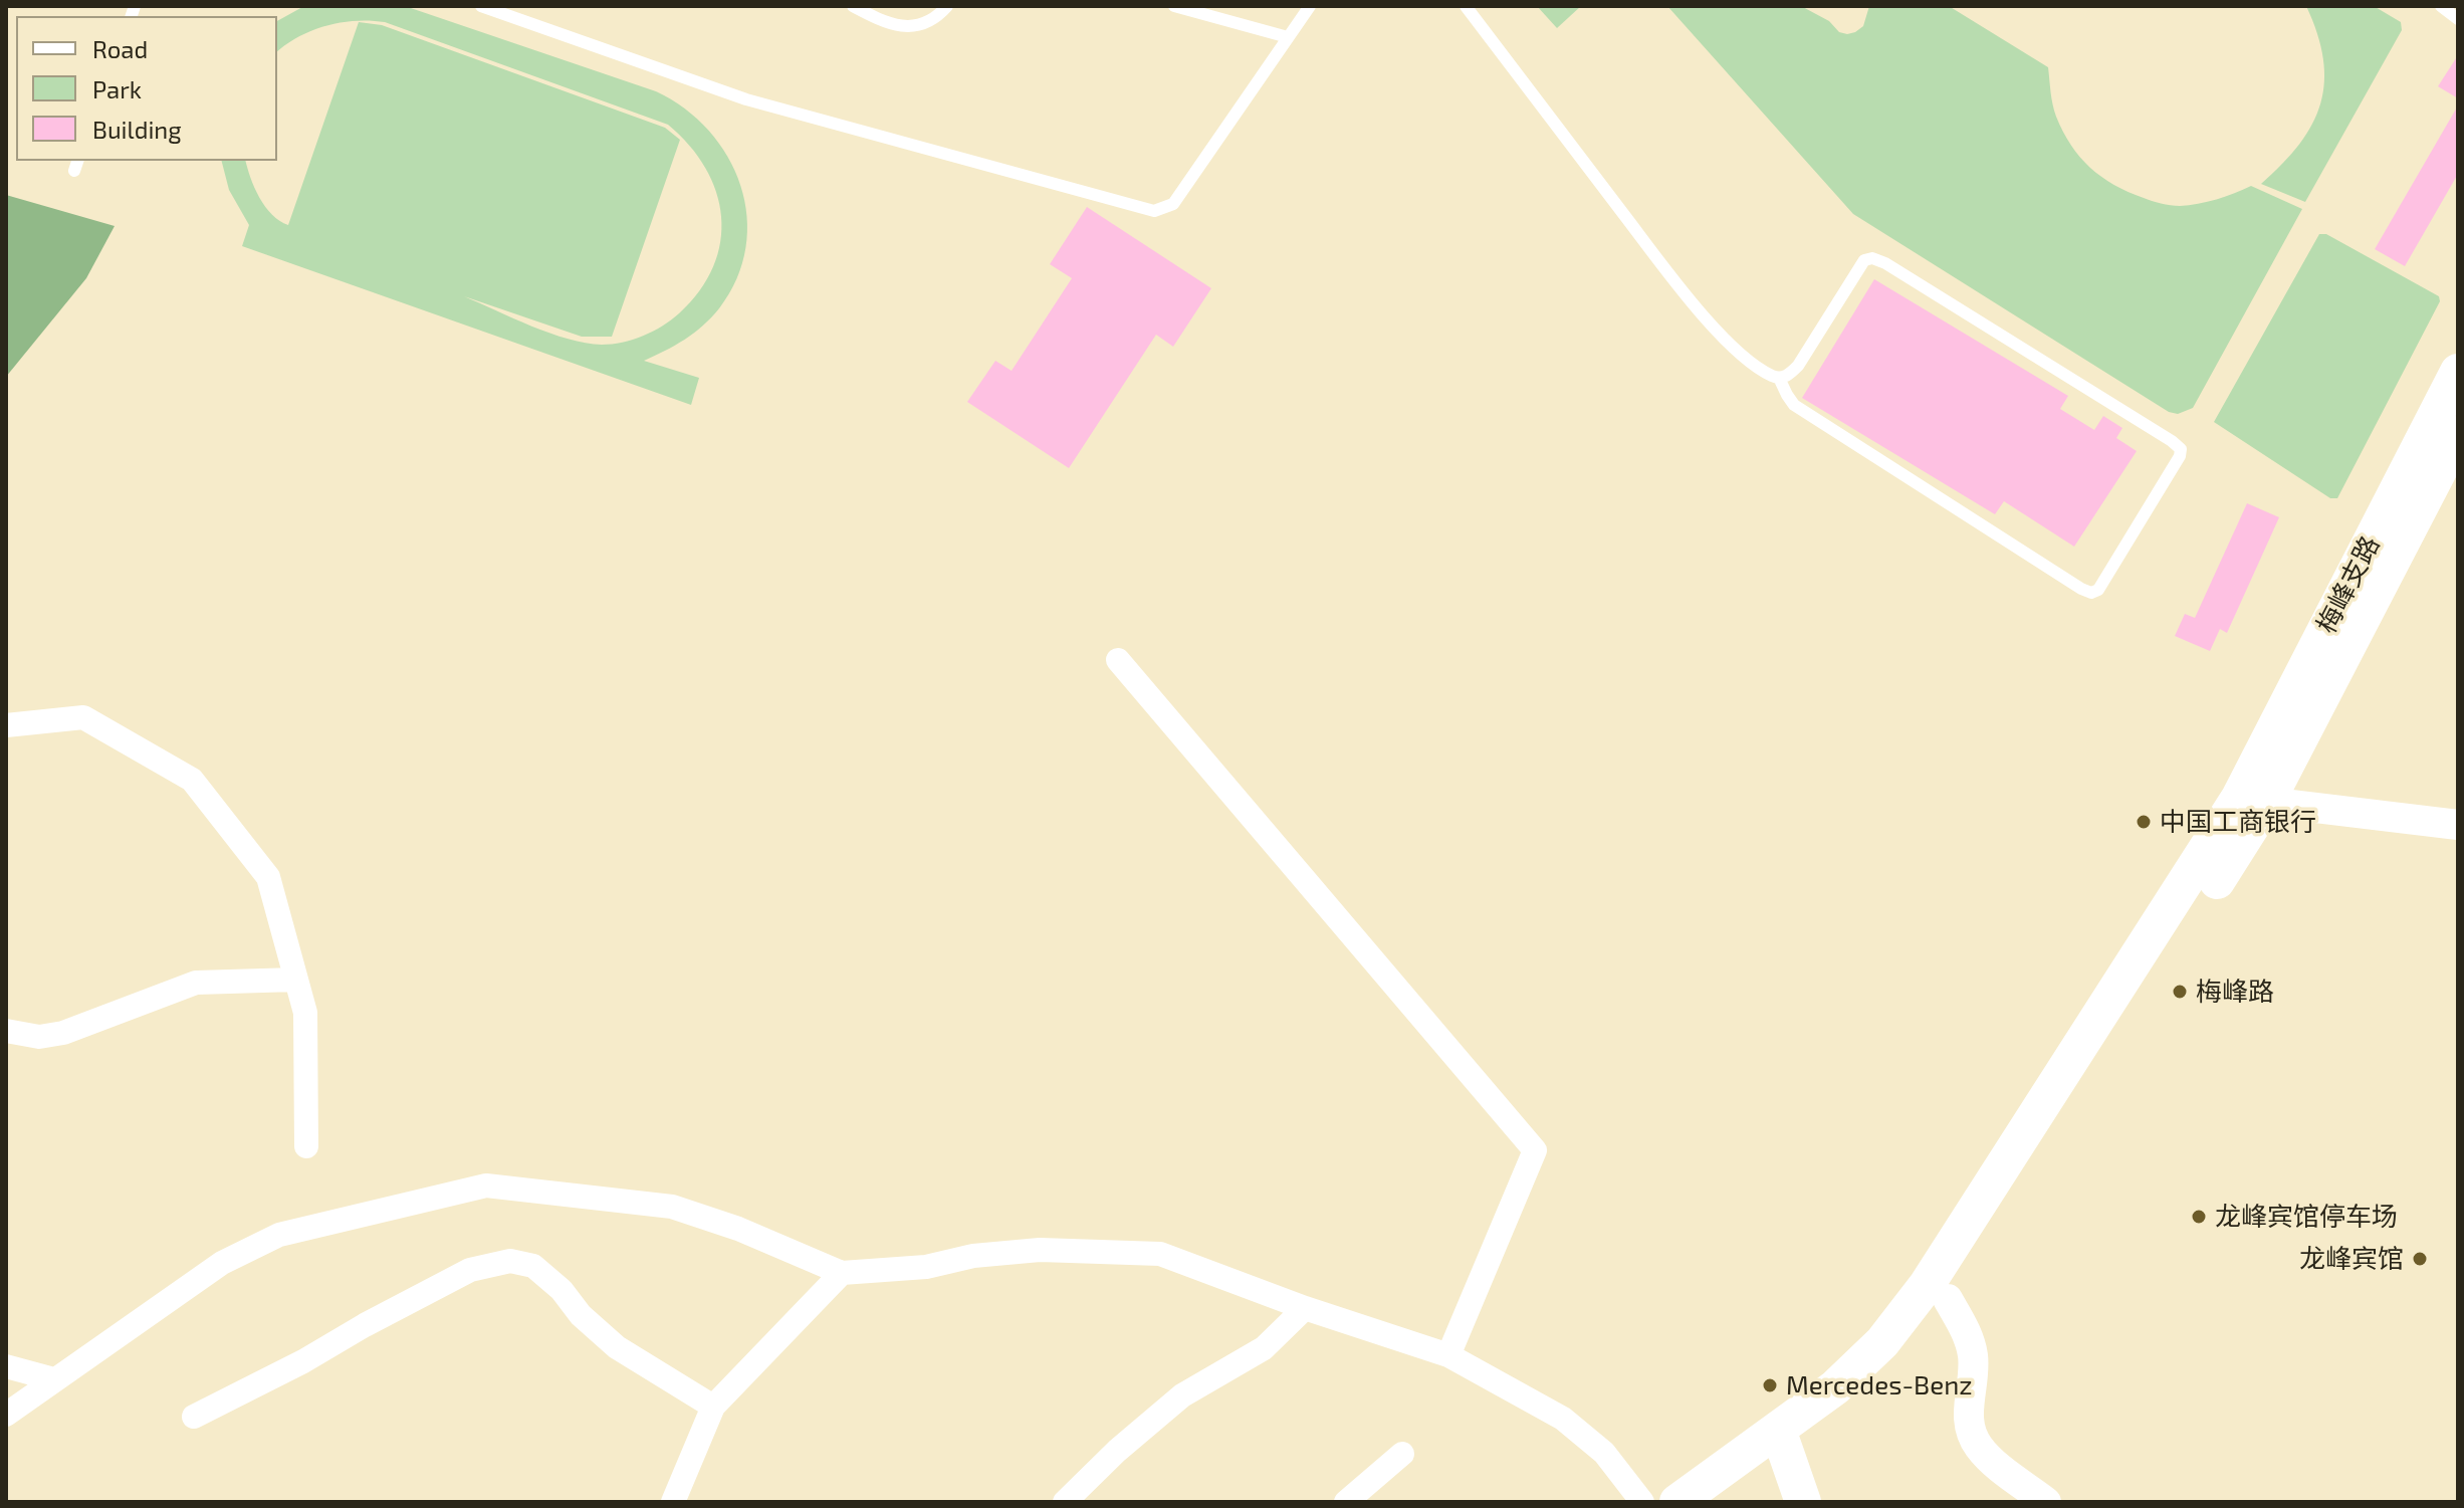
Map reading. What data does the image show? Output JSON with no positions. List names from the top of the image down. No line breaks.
{"streets":{"main road":["梅峰支路"]},"places":["中国工商银行","梅峰路","龙峰宾馆停车场","龙峰宾馆","Mercedes-Benz"],"legend":["Road","Park","Building"]}
